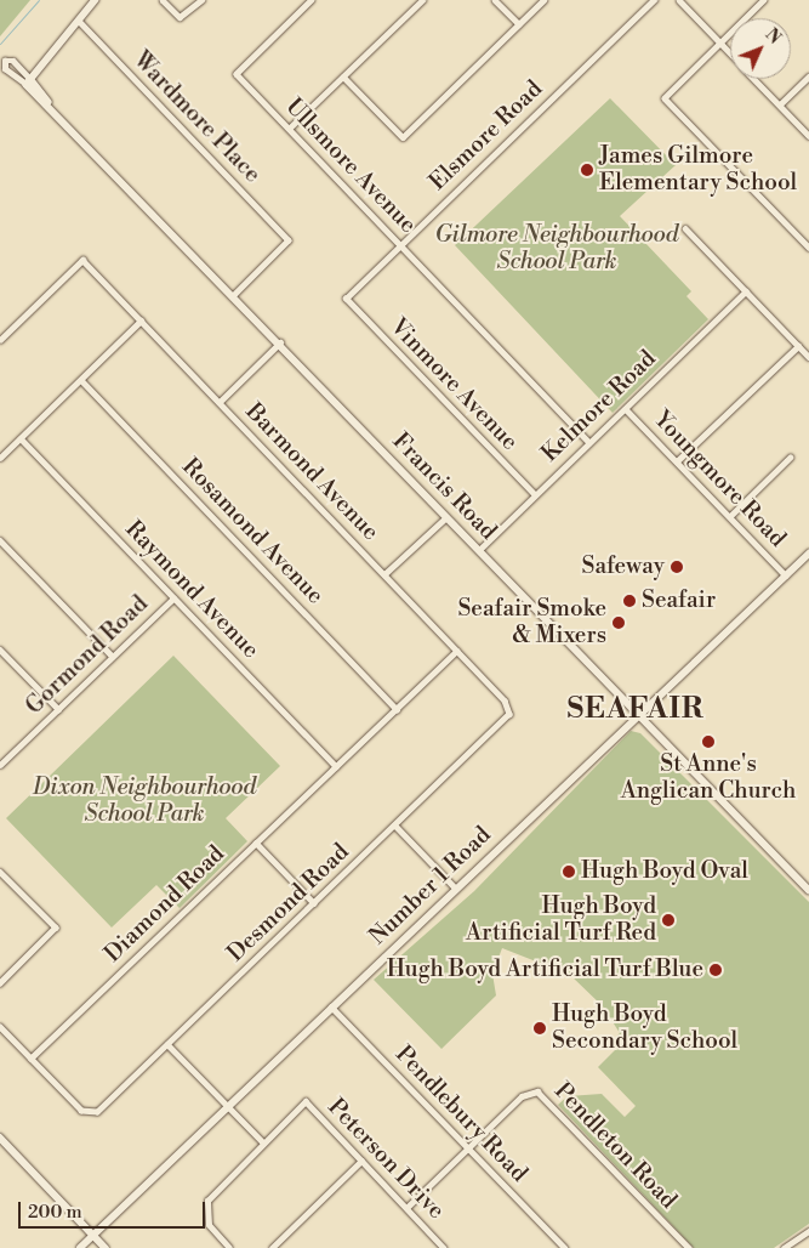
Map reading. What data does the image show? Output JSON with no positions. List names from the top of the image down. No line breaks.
{"streets":{"street":["Wardmore Place","Elsmore Road","Ullsmore Avenue","Vinmore Avenue","Kelmore Road","Barmond Avenue","Youngmore Road","Francis Road","Rosamond Avenue","Raymond Avenue","Gormond Road","Number 1 Road","Desmond Road","Diamond Road","Pendlebury Road","Pendleton Road","Peterson Drive"]},"crossings":[["Wardmore Place","Francis Road"],["Elsmore Road","Ullsmore Avenue"],["Elsmore Road","Vinmore Avenue"],["Ullsmore Avenue","Kelmore Road"],["Vinmore Avenue","Kelmore Road"],["Kelmore Road","Youngmore Road"],["Kelmore Road","Francis Road"],["Barmond Avenue","Desmond Road"],["Barmond Avenue","Diamond Road"],["Youngmore Road","Number 1 Road"],["Francis Road","Number 1 Road"],["Rosamond Avenue","Diamond Road"],["Raymond Avenue","Gormond Road"],["Raymond Avenue","Diamond Road"],["Number 1 Road","Pendlebury Road"],["Desmond Road","Diamond Road"],["Pendlebury Road","Pendleton Road"],["Pendleton Road","Peterson Drive"]],"districts":["SEAFAIR"],"parks":["Gilmore Neighbourhood School Park","Dixon Neighbourhood School Park"],"places":["James Gilmore Elementary School","Safeway","Seafair","Seafair Smoke & Mixers","St Anne's Anglican Church","Hugh Boyd Oval","Hugh Boyd Artificial Turf Red","Hugh Boyd Artificial Turf Blue","Hugh Boyd Secondary School"],"scale_bar":"200 m","north":"top right"}
